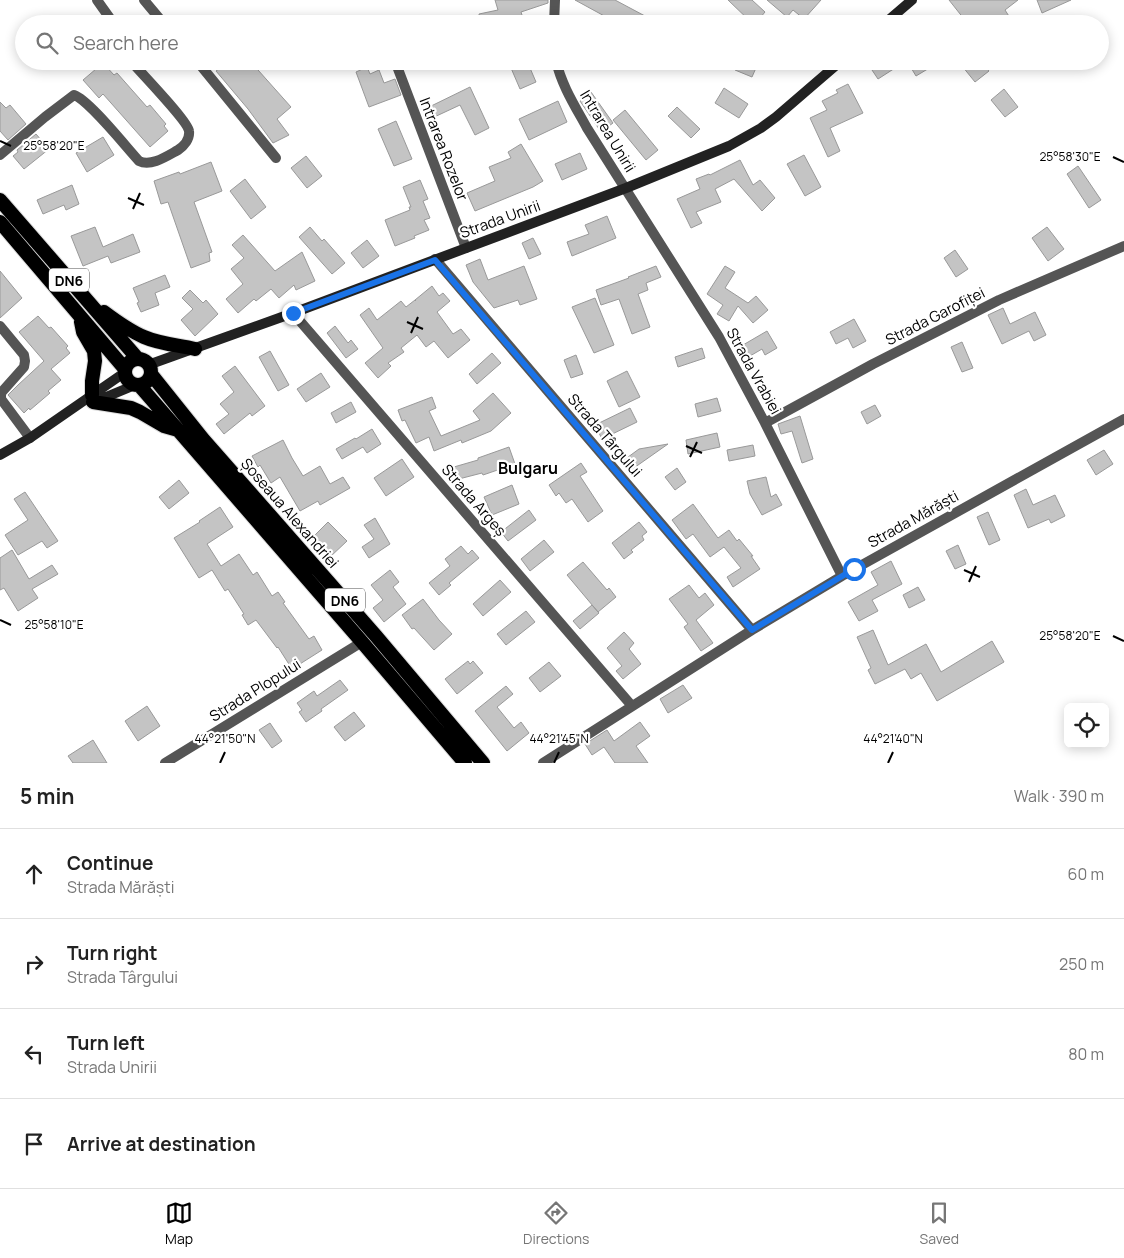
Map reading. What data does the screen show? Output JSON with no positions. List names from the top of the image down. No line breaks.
{"streets":{"highway":["DN6","Șoseaua Alexandriei"],"main road":["Strada Unirii"],"street":["Intrarea Unirii","Intrarea Rozelor","Strada Garofiței","Strada Vrabiei","Strada Târgului","Strada Argeș","Strada Mărăști","Strada Plopului"]},"crossings":[["Intrarea Unirii","Strada Unirii"],["Intrarea Unirii","Strada Vrabiei"],["Intrarea Rozelor","Strada Unirii"],["Strada Unirii","DN6"],["Strada Unirii","Strada Vrabiei"],["Strada Unirii","Strada Târgului"],["Strada Unirii","Strada Argeș"],["Strada Unirii","Șoseaua Alexandriei"],["DN6","Șoseaua Alexandriei"],["Strada Garofiței","Strada Vrabiei"],["Strada Vrabiei","Strada Mărăști"],["Strada Târgului","Strada Mărăști"],["Strada Argeș","Strada Mărăști"],["Șoseaua Alexandriei","Strada Plopului"]],"districts":["Bulgaru"],"page":{"search":"Search here","heading":["5 min","Walk · 390 m"],"list":[["Continue","Strada Mărăști","60 m"],["Turn right","Strada Târgului","250 m"],["Turn left","Strada Unirii","80 m"],"Arrive at destination"],"nav":["Map","Directions","Saved"]},"coordinates":["25°58'20\"E","25°58'30\"E","25°58'10\"E","44°21'50\"N","44°21'45\"N","44°21'40\"N"]}
